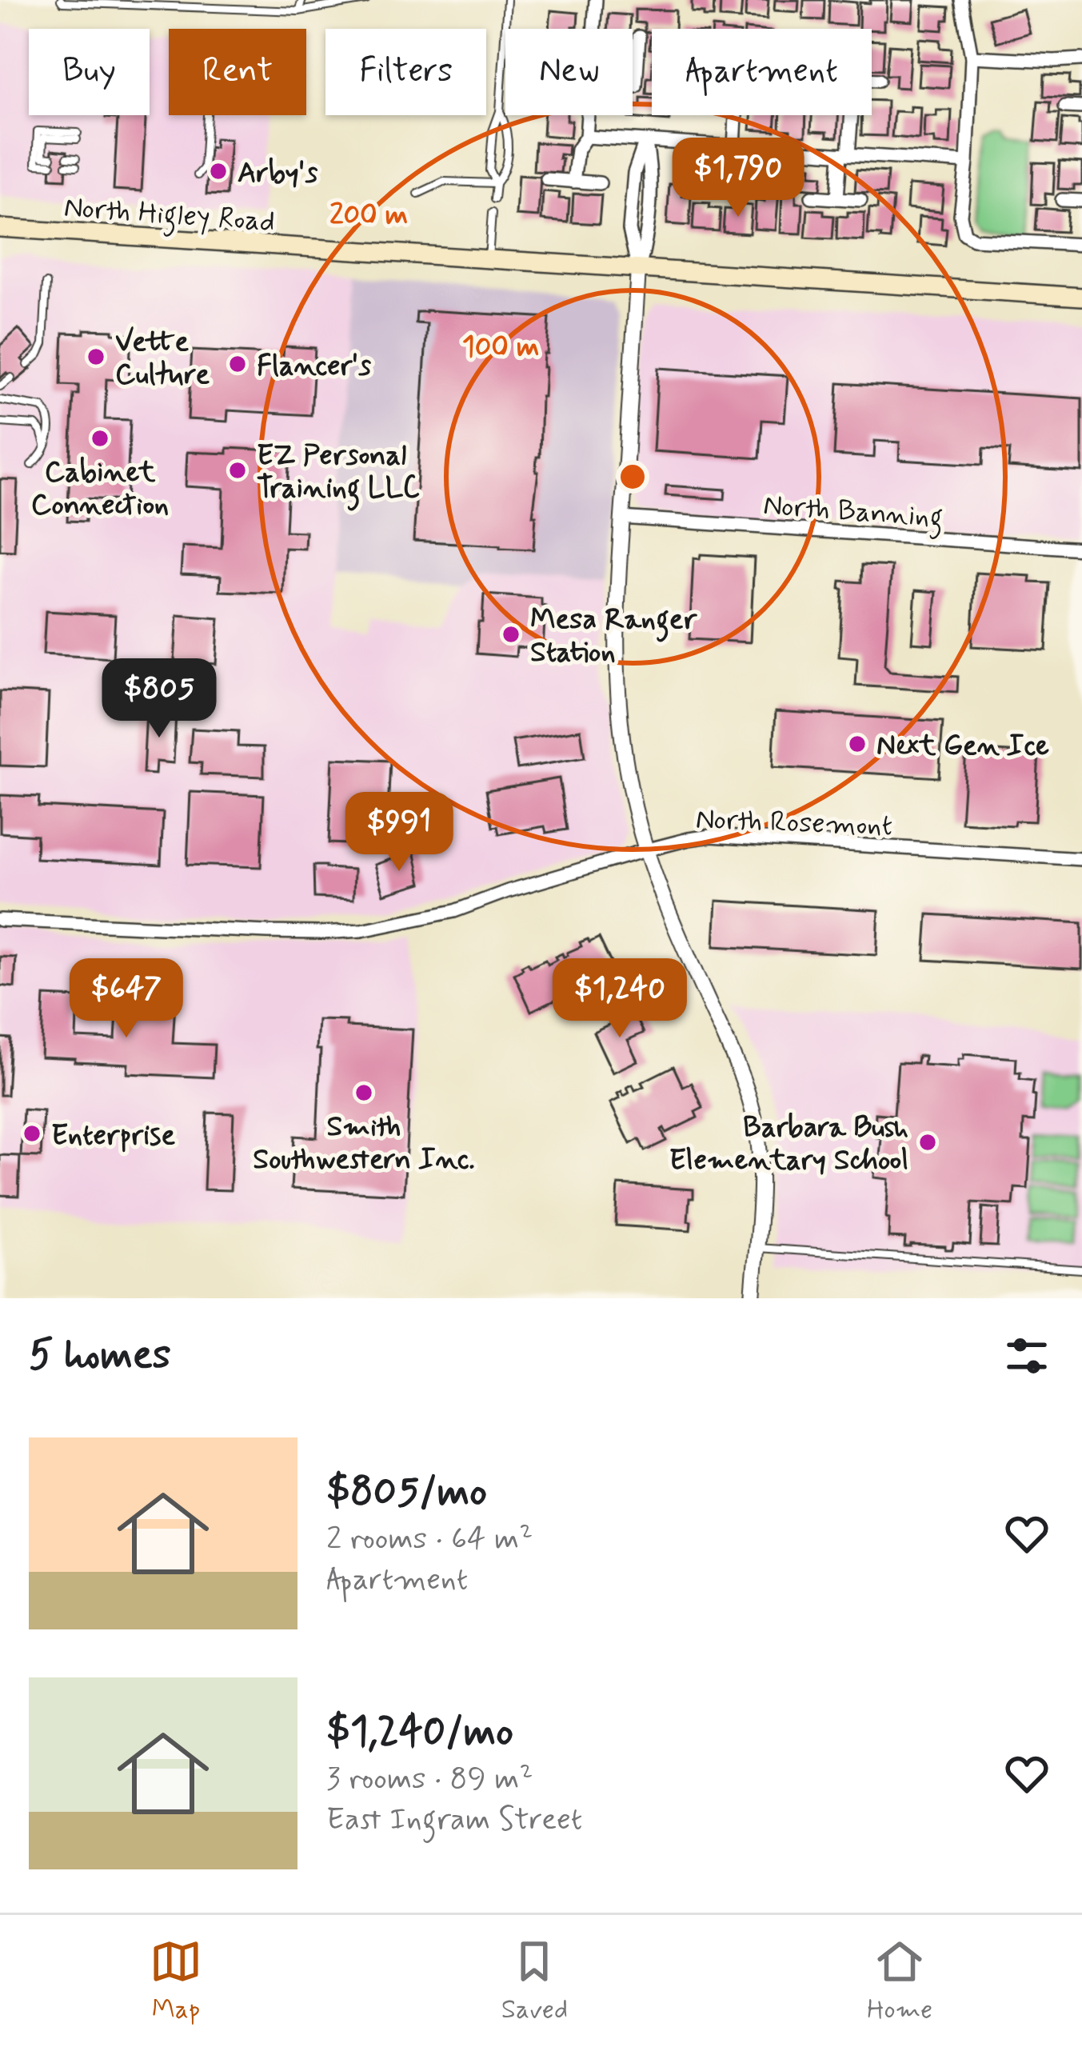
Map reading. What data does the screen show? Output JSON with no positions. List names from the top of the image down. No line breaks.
{"streets":{"main road":["North Higley Road"],"street":["North Banning","North Rosemont"]},"places":["Arby's","Vette Culture","Flancer's","Cabinet Connection","EZ Personal Training LLC","Mesa Ranger Station","Next Gen Ice","Smith Southwestern Inc.","Enterprise","Barbara Bush Elementary School"],"page":{"chip":["Buy","Rent","Filters","New","Apartment"],"price":["$1,790","$805","$991","$647","$1,240"],"heading":"5 homes","list":[{"name":"$805/mo","note":"2 rooms · 64 m² · Apartment"},{"name":"$1,240/mo","note":"3 rooms · 89 m² · East Ingram Street"}],"tabs":["Map","Saved","Home"]},"rings":["200 m","100 m"]}
